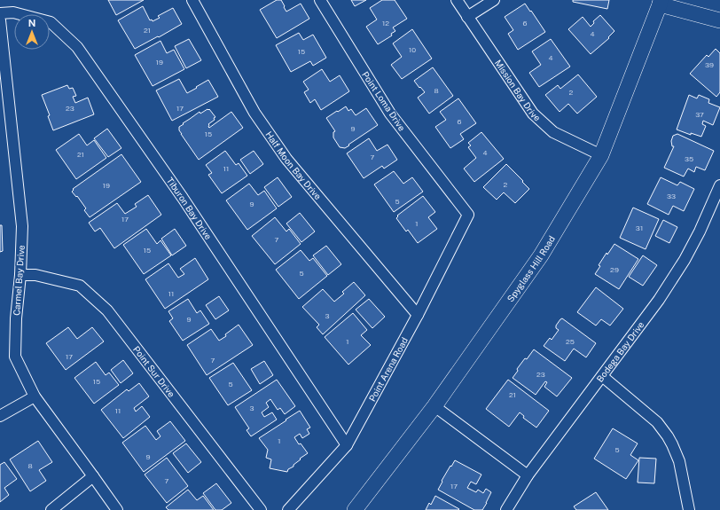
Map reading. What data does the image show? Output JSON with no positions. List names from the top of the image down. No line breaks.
{"streets":{"main road":["Spyglass Hill Road"],"street":["Mission Bay Drive","Point Loma Drive","Half Moon Bay Drive","Tiburon Bay Drive","Carmel Bay Drive","Bodega Bay Drive","Point Arena Road","Point Sur Drive"]},"crossings":[["Mission Bay Drive","Spyglass Hill Road"],["Point Loma Drive","Point Arena Road"],["Half Moon Bay Drive","Point Arena Road"],["Tiburon Bay Drive","Point Arena Road"],["Carmel Bay Drive","Point Sur Drive"]],"house_numbers":["12","6","21","4","10","15","4","19","39","8","2","23","17","37","6","9","15","4","21","7","35","11","2","19","33","5","9","17","1","31","7","15","29","5","11","3","9","1","25","17","7","23","15","5","21","3","11","1","5","9","8","7","17"],"north":"top"}
